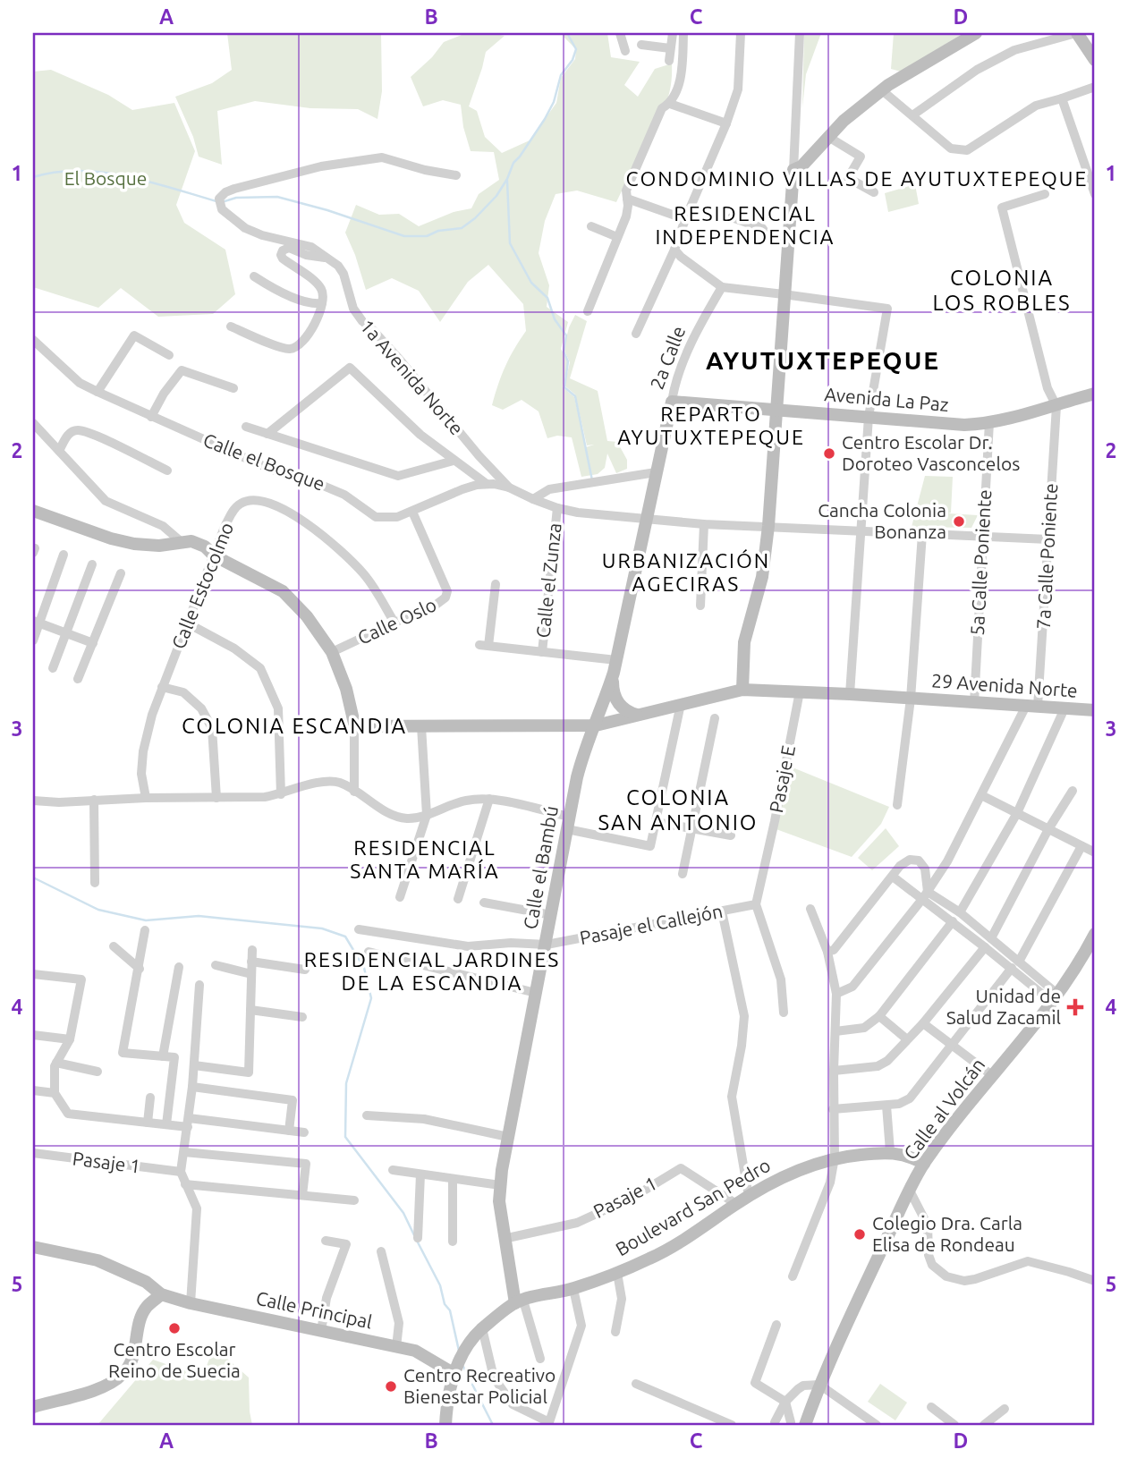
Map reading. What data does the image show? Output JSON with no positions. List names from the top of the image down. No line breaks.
{"streets":{"street":["2a Calle","1a Avenida Norte","Avenida La Paz","Calle el Bosque","7a Calle Poniente","5a Calle Poniente","Calle el Zunza","Calle Estocolmo","Calle Oslo","29 Avenida Norte","Pasaje E","Calle el Bambú","Pasaje el Callejón","Calle al Volcán","Pasaje 1","Boulevard San Pedro","Calle Principal"]},"crossings":[["2a Calle","1a Avenida Norte"],["2a Calle","Avenida La Paz"],["2a Calle","Calle el Bambú"],["1a Avenida Norte","Calle el Bosque"],["1a Avenida Norte","7a Calle Poniente"],["1a Avenida Norte","5a Calle Poniente"],["1a Avenida Norte","Calle el Zunza"],["1a Avenida Norte","Calle el Bambú"],["Avenida La Paz","7a Calle Poniente"],["Avenida La Paz","5a Calle Poniente"],["Calle el Bosque","Calle Oslo"],["7a Calle Poniente","29 Avenida Norte"],["5a Calle Poniente","29 Avenida Norte"],["Calle Estocolmo","Calle Oslo"],["29 Avenida Norte","Pasaje E"],["29 Avenida Norte","Calle el Bambú"],["Pasaje E","Pasaje el Callejón"],["Calle el Bambú","Pasaje el Callejón"],["Calle el Bambú","Pasaje 1"],["Calle el Bambú","Boulevard San Pedro"],["Calle al Volcán","Boulevard San Pedro"],["Pasaje 1","Boulevard San Pedro"],["Boulevard San Pedro","Calle Principal"]],"districts":["CONDOMINIO VILLAS DE AYUTUXTEPEQUE","RESIDENCIAL INDEPENDENCIA","COLONIA LOS ROBLES","AYUTUXTEPEQUE","REPARTO AYUTUXTEPEQUE","URBANIZACIÓN AGECIRAS","COLONIA ESCANDIA","COLONIA SAN ANTONIO","RESIDENCIAL SANTA MARÍA","RESIDENCIAL JARDINES DE LA ESCANDIA"],"parks":["El Bosque"],"places":{"other":["Centro Escolar Dr. Doroteo Vasconcelos","Cancha Colonia Bonanza","Colegio Dra. Carla Elisa de Rondeau","Centro Escolar Reino de Suecia","Centro Recreativo Bienestar Policial"],"health":["Unidad de Salud Zacamil"]},"grid":{"columns":["A","B","C","D"],"rows":["1","2","3","4","5"]}}
